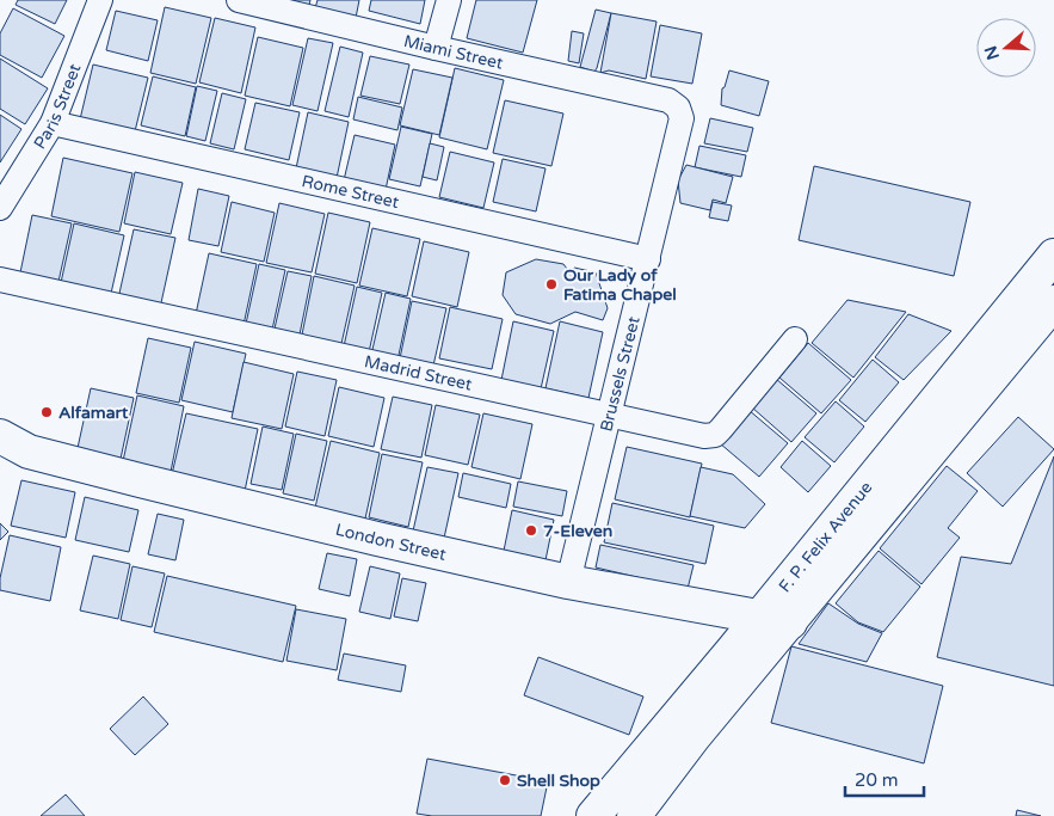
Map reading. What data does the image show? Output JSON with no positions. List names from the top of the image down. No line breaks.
{"streets":{"main road":["F. P. Felix Avenue","London Street"],"street":["Miami Street","Paris Street","Rome Street","Madrid Street","Brussels Street"]},"crossings":[["Miami Street","Brussels Street"],["Paris Street","Rome Street"],["Rome Street","Brussels Street"],["Madrid Street","Brussels Street"],["Brussels Street","London Street"],["F. P. Felix Avenue","London Street"]],"places":["Our Lady of Fatima Chapel","Alfamart","7-Eleven","Shell Shop"],"scale_bar":"20 m","north":"left"}
